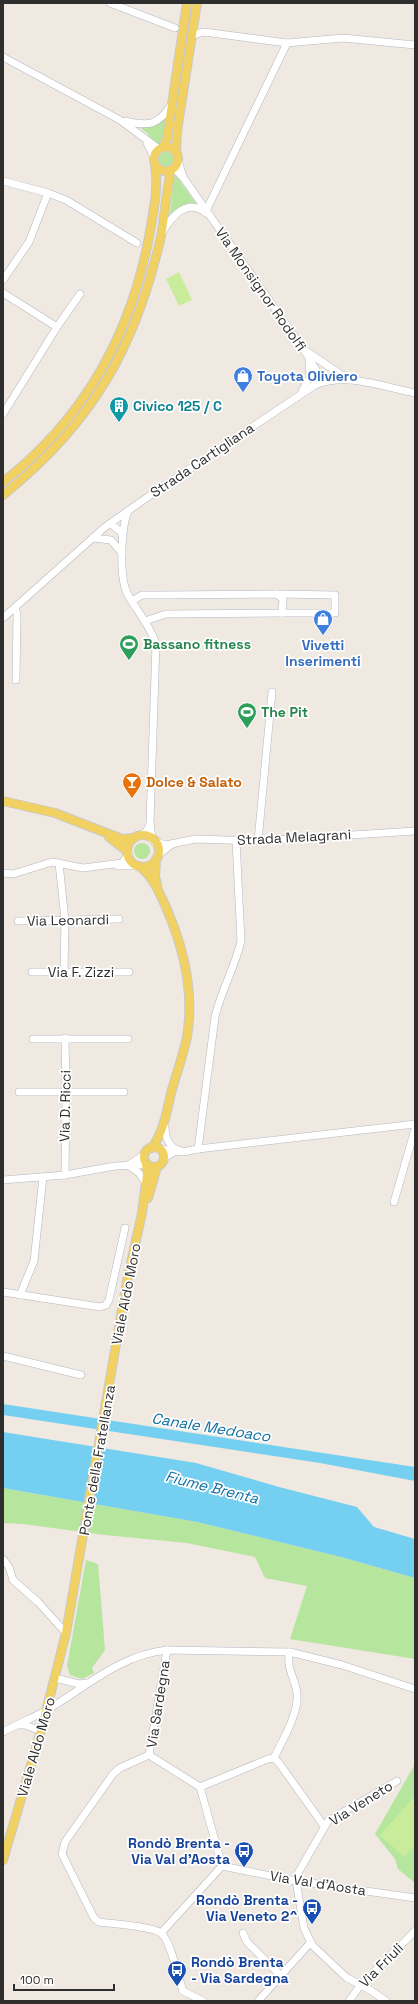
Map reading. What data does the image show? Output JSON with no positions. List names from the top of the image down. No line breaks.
{"streets":{"main road":["Viale Aldo Moro","Ponte della Fratellanza"],"street":["Via Monsignor Rodolfi","Strada Cartigliana","Strada Melagrani","Via Leonardi","Via F. Zizzi","Via D. Ricci","Via Sardegna","Via Veneto","Via Val d'Aosta","Via Friuli"]},"crossings":[["Via Monsignor Rodolfi","Strada Cartigliana"],["Viale Aldo Moro","Ponte della Fratellanza"],["Via Veneto","Via Val d'Aosta"]],"water":["Canale Medoaco","Fiume Brenta"],"places":{"shop":["Toyota Oliviero","Vivetti Inserimenti"],"building":["Civico 125 / C"],"sports":["Bassano fitness","The Pit"],"bar":["Dolce & Salato"],"bus stop":["Rondò Brenta - Via Val d'Aosta","Rondò Brenta - Via Veneto 2^","Rondò Brenta - Via Sardegna"]},"scale_bar":"100 m"}
